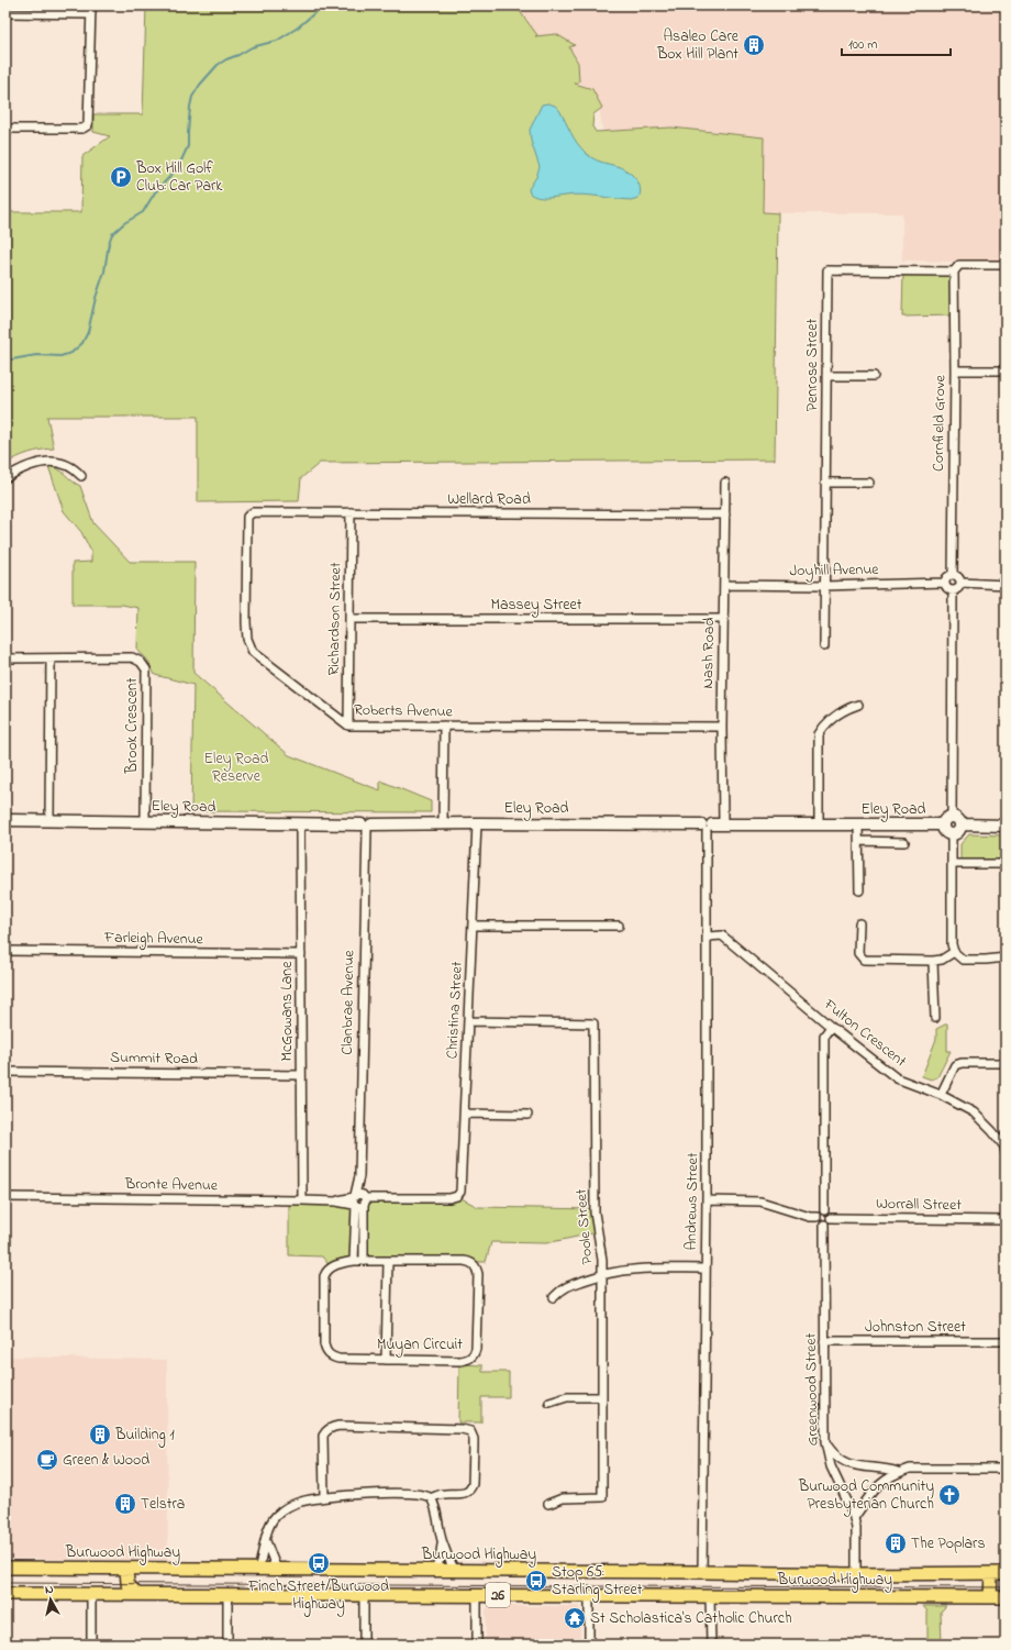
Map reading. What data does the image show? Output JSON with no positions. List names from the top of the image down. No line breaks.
{"streets":{"highway":["Burwood Highway","26"],"main road":["Eley Road"],"street":["Penrose Street","Cornfield Grove","Wellard Road","Joyhill Avenue","Massey Street","Richardson Street","Nash Road","Roberts Avenue","Brook Crescent","Farleigh Avenue","Clanbrae Avenue","Christina Street","McGowans Lane","Fulton Crescent","Summit Road","Bronte Avenue","Andrews Street","Worrall Street","Poole Street","Johnston Street","Muyan Circuit","Greenwood Street"]},"crossings":[["Penrose Street","Cornfield Grove"],["Penrose Street","Joyhill Avenue"],["Cornfield Grove","Joyhill Avenue"],["Wellard Road","Richardson Street"],["Wellard Road","Nash Road"],["Wellard Road","Roberts Avenue"],["Joyhill Avenue","Nash Road"],["Massey Street","Richardson Street"],["Massey Street","Nash Road"],["Richardson Street","Roberts Avenue"],["Nash Road","Roberts Avenue"],["Nash Road","Eley Road"],["Nash Road","Andrews Street"],["Brook Crescent","Eley Road"],["Eley Road","Clanbrae Avenue"],["Eley Road","Christina Street"],["Eley Road","McGowans Lane"],["Eley Road","Andrews Street"],["Farleigh Avenue","McGowans Lane"],["Clanbrae Avenue","Bronte Avenue"],["Christina Street","Bronte Avenue"],["Christina Street","Poole Street"],["McGowans Lane","Summit Road"],["McGowans Lane","Bronte Avenue"],["Fulton Crescent","Andrews Street"],["Andrews Street","Burwood Highway"],["Worrall Street","Greenwood Street"],["Johnston Street","Greenwood Street"],["Greenwood Street","Burwood Highway"]],"parks":["Eley Road Reserve"],"places":{"building":["Asaleo Care Box Hill Plant","Building 1","Telstra","The Poplars"],"parking":["Box Hill Golf Club: Car Park"],"cafe":["Green & Wood"],"church":["Burwood Community Presbyterian Church"],"bus stop":["Finch Street/Burwood Highway","Stop 65: Starling Street"],"temple":["St Scholastica's Catholic Church"]},"scale_bar":"100 m","north":"top"}
